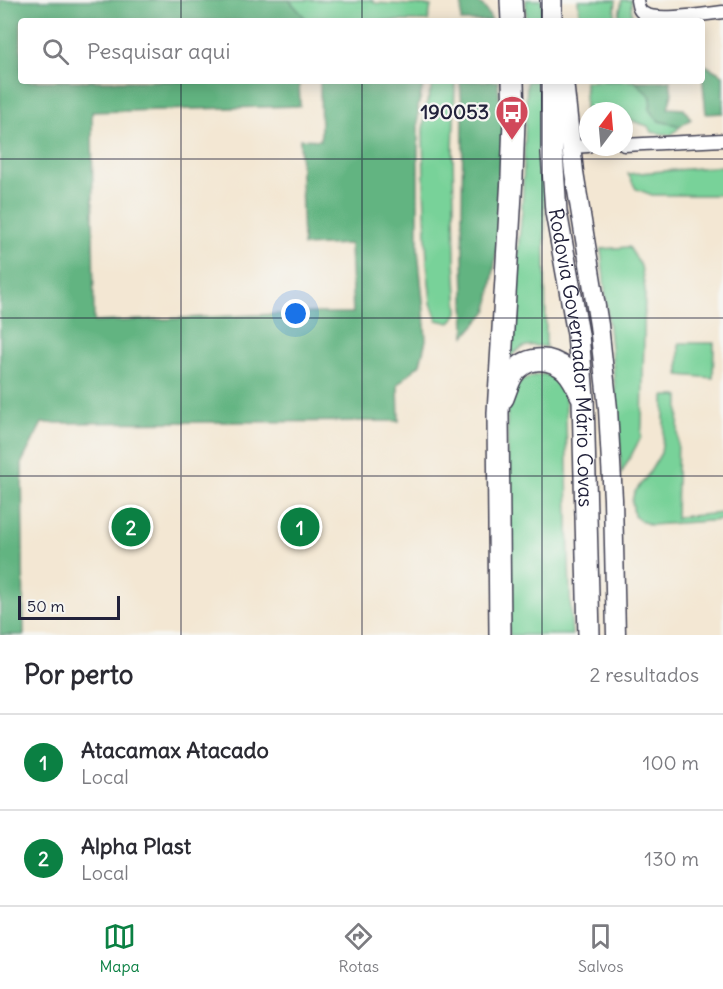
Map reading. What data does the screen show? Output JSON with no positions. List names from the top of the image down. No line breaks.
{"streets":{"highway":["Rodovia Governador Mário Covas"]},"places":{"bus stop":["190053"]},"scale_bar":"50 m","north":"top","page":{"search":"Pesquisar aqui","pins":["1","2"],"scale":"50 m","heading":["Por perto","2 resultados"],"list":[{"mark":"1","name":"Atacamax Atacado","note":"Local","value":"100 m"},{"mark":"2","name":"Alpha Plast","note":"Local","value":"130 m"}],"nav":["Mapa","Rotas","Salvos"]}}
